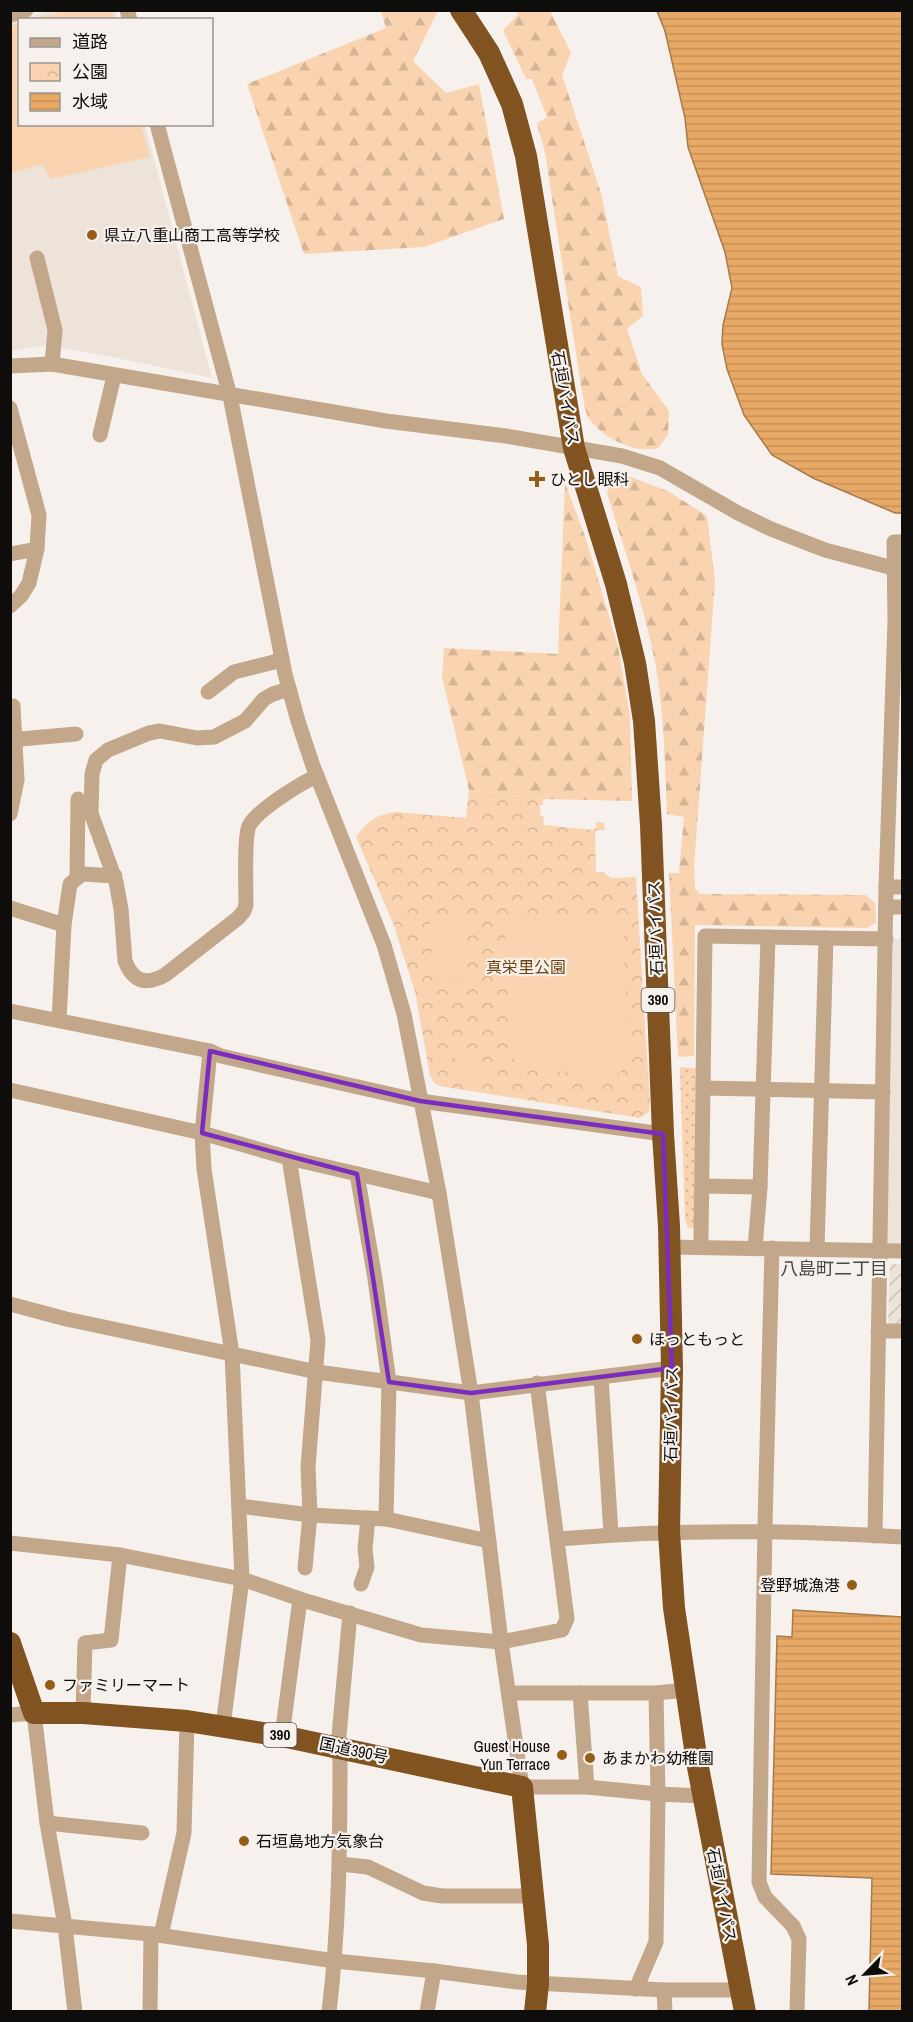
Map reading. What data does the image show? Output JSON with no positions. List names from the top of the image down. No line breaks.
{"streets":{"highway":["石垣バイパス","390","国道390号"]},"districts":["八島町二丁目"],"parks":["真栄里公園"],"places":{"other":["県立八重山商工高等学校","ほっともっと","登野城漁港","ファミリーマート","Guest House Yun Terrace","あまかわ幼稚園","石垣島地方気象台"],"health":["ひとし眼科"]},"legend":["道路","公園","水域"],"north":"bottom left"}
